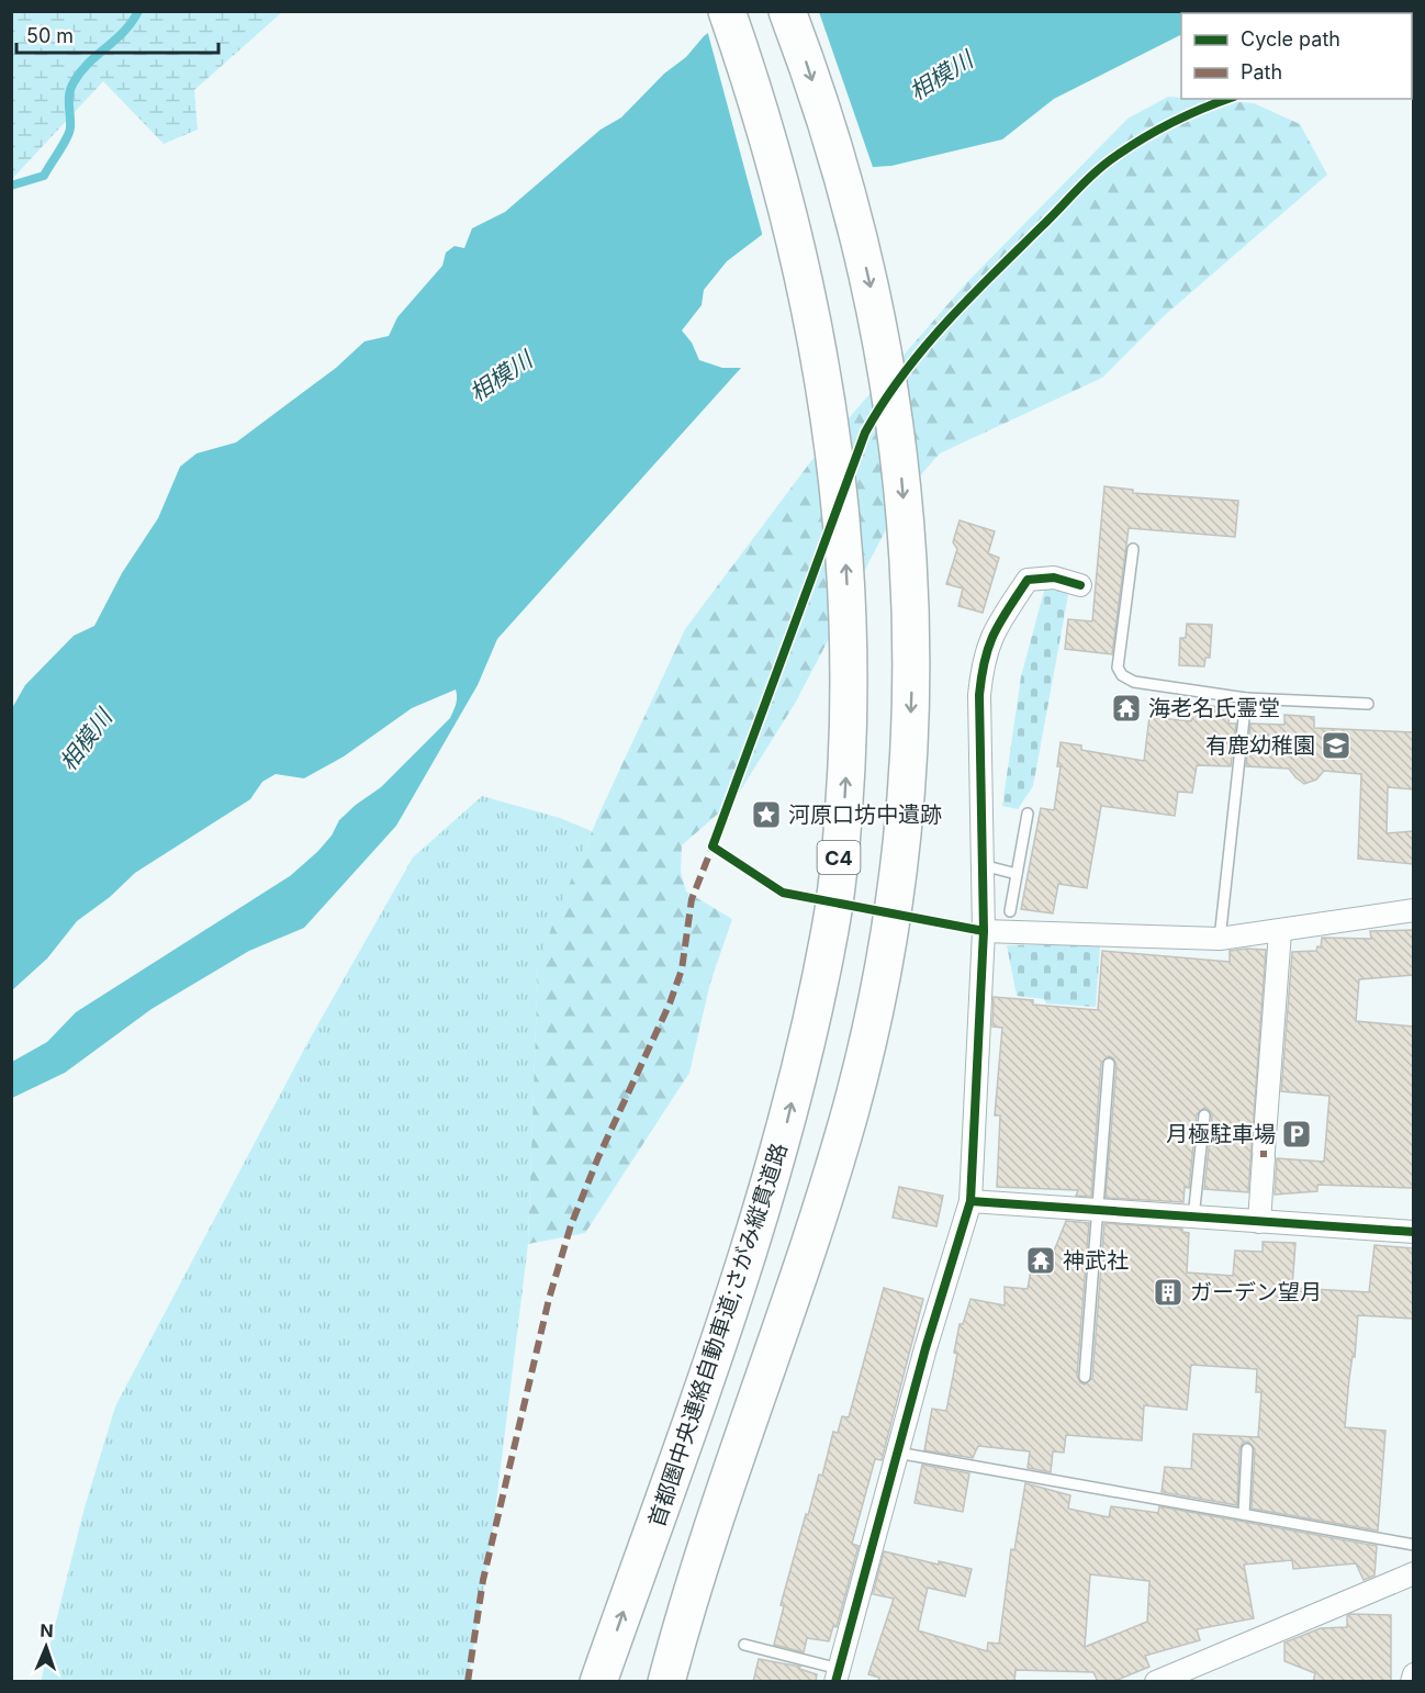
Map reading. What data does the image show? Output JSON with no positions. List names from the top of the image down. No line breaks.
{"streets":{"highway":["C4","首都圏中央連絡自動車道;さがみ縦貫道路"]},"water":["相模川"],"places":{"temple":["海老名氏霊堂","神武社"],"school or university":["有鹿幼稚園"],"place":["河原口坊中遺跡"],"parking":["月極駐車場"],"building":["ガーデン望月"]},"legend":["Cycle path","Path"],"scale_bar":"50 m","north":"top"}
